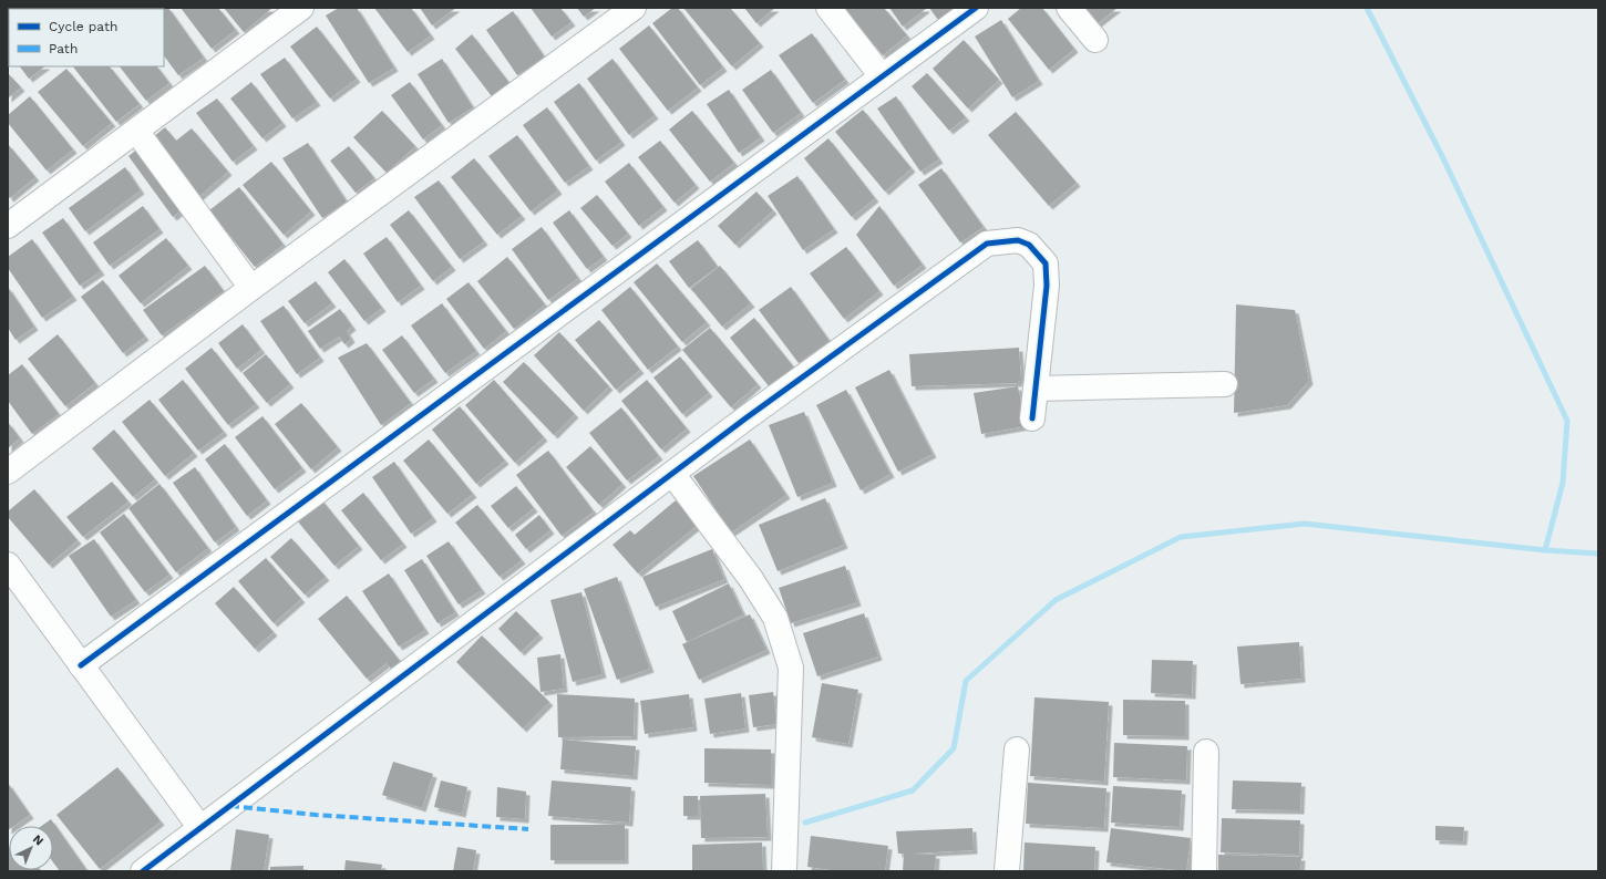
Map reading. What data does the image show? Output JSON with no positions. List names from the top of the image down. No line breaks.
{"legend":["Cycle path","Path"],"north":"top right"}
